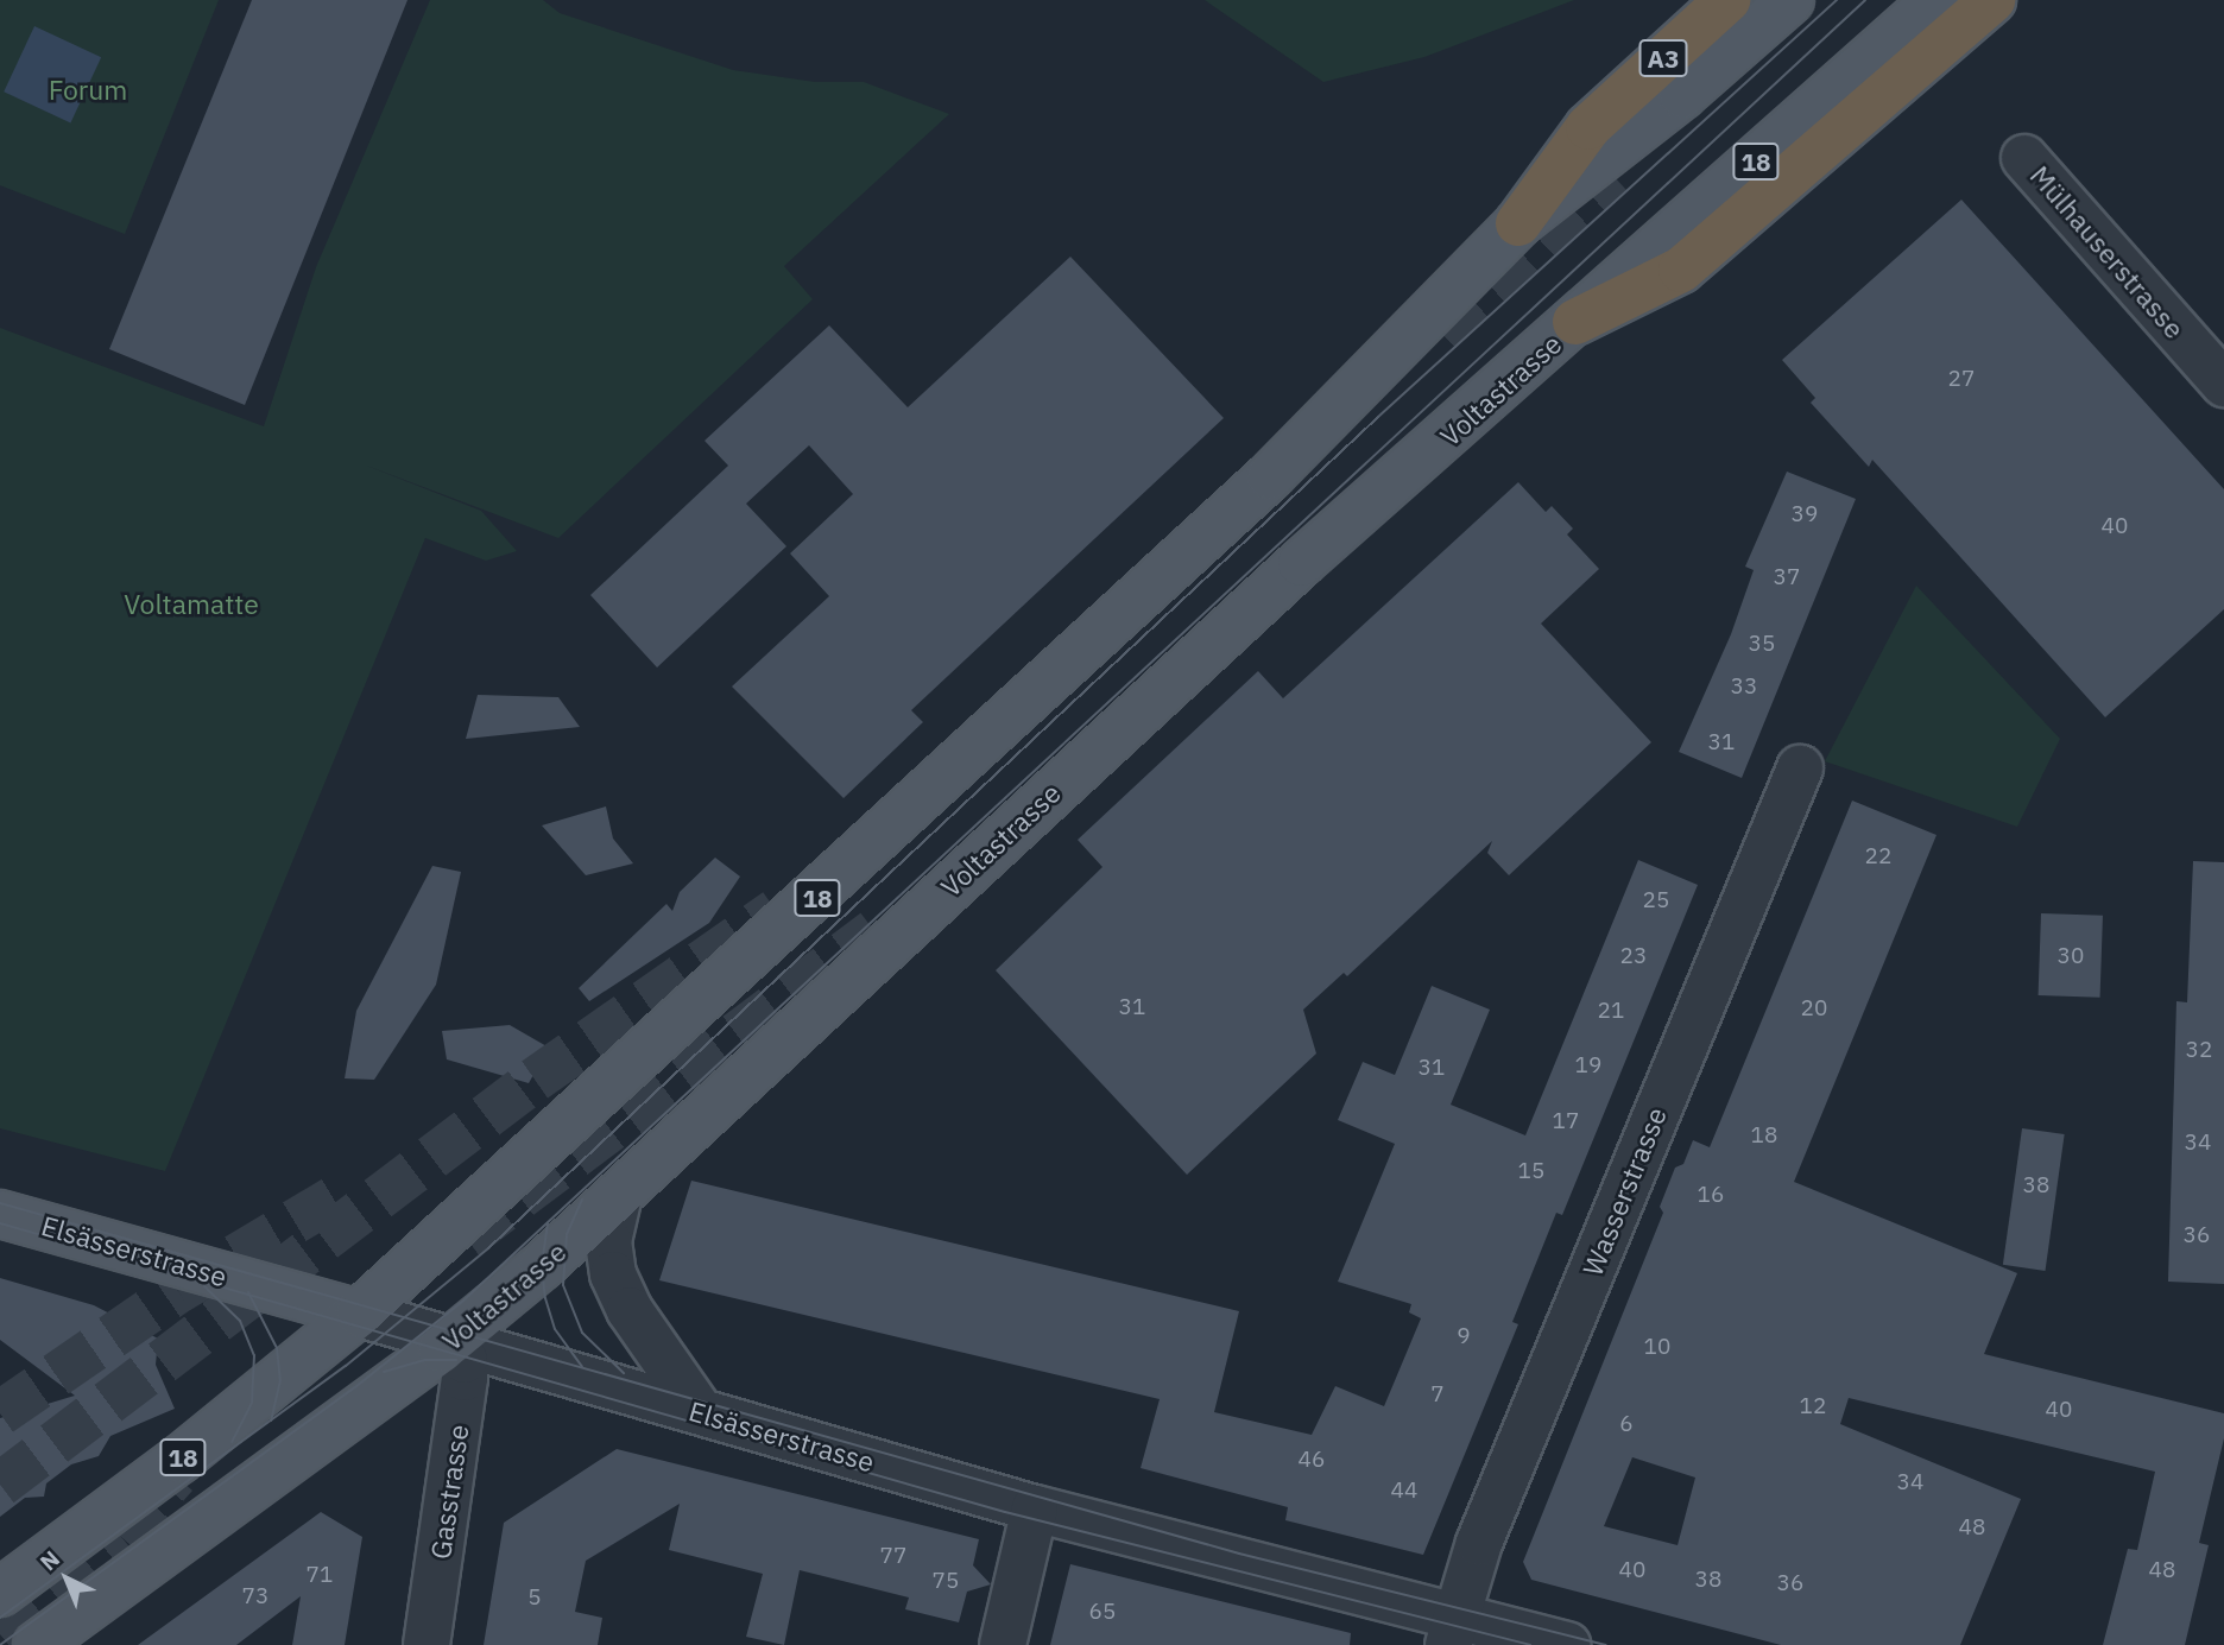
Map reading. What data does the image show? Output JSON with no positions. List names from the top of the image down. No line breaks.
{"streets":{"highway":["A3"],"main road":["18","Voltastrasse","Elsässerstrasse"],"street":["Mülhauserstrasse","Wasserstrasse","Gasstrasse"]},"crossings":[["A3","18"],["18","Elsässerstrasse"],["Voltastrasse","Elsässerstrasse"],["Voltastrasse","Gasstrasse"],["Wasserstrasse","Elsässerstrasse"],["Elsässerstrasse","Gasstrasse"]],"parks":["Forum","Voltamatte"],"house_numbers":["27","39","40","37","35","33","31","22","25","23","30","31","20","21","32","19","31","17","18","34","15","38","16","36","9","10","7","12","40","6","46","34","44","48","77","40","48","71","38","75","36","73","5","65"],"north":"top left"}
